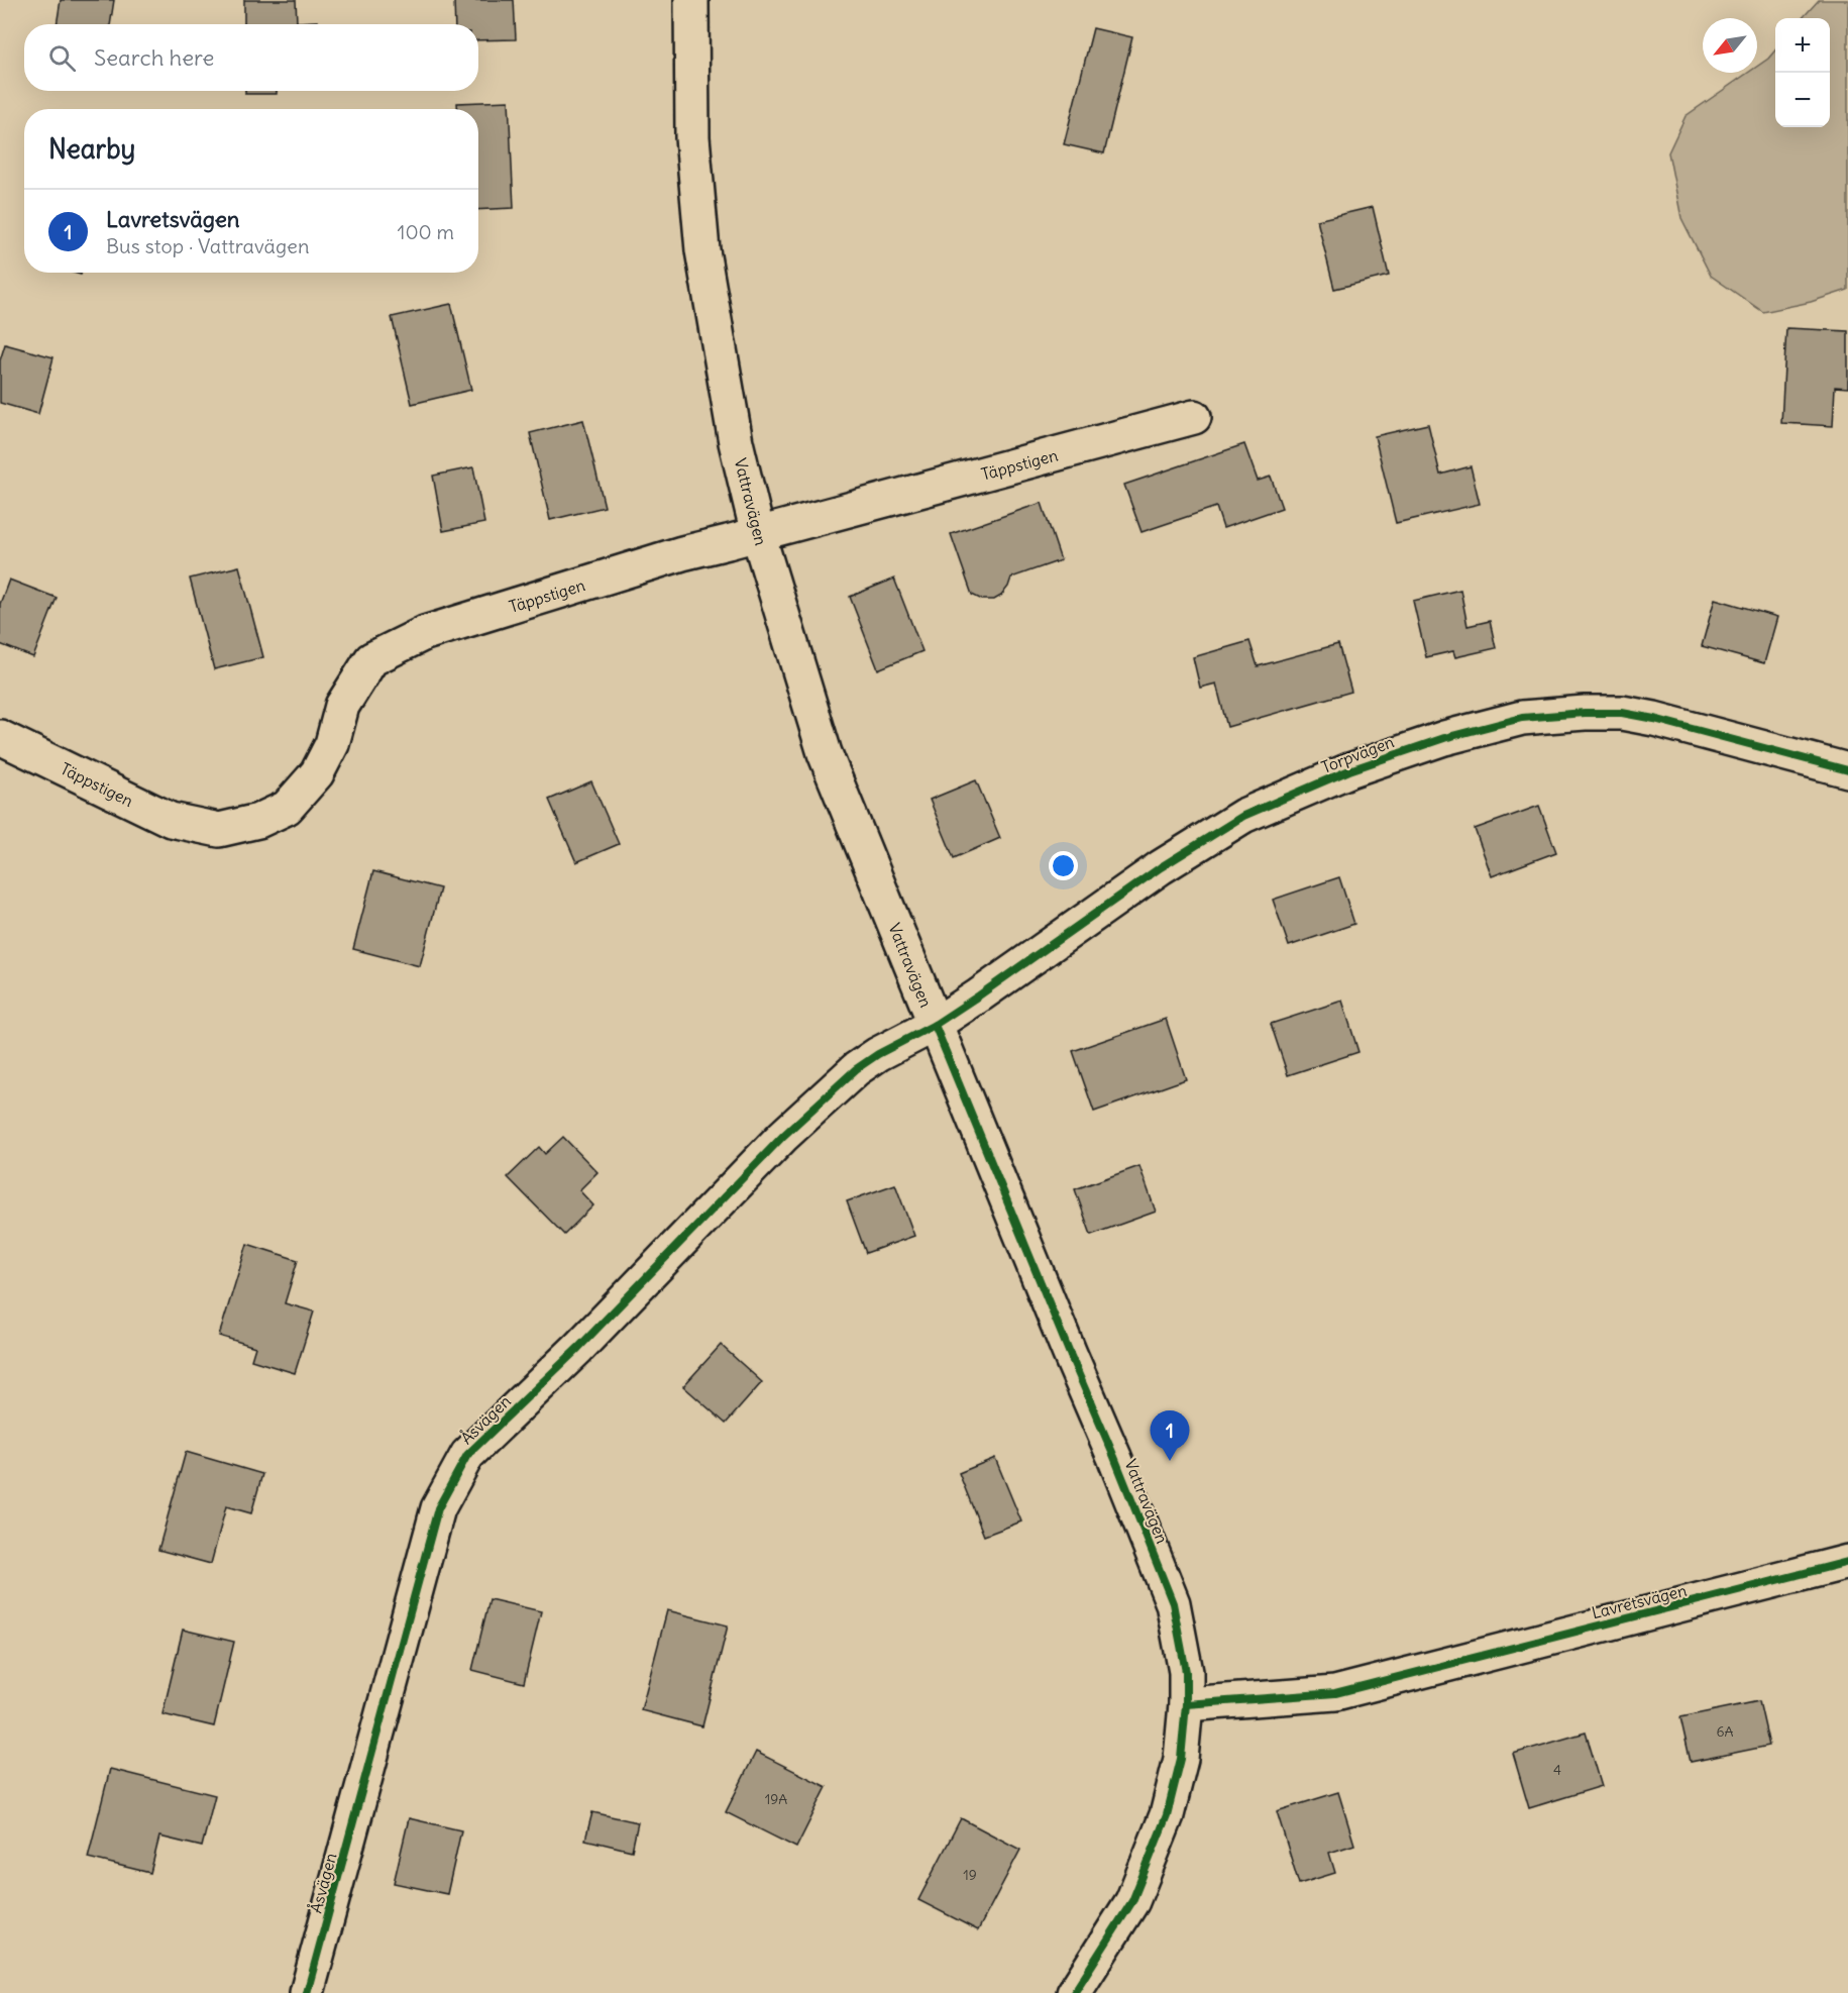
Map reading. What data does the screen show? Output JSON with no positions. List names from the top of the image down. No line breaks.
{"streets":{"street":["Täppstigen","Vattravägen","Torpvägen","Åsvägen","Lavretsvägen"]},"crossings":[["Täppstigen","Vattravägen"],["Vattravägen","Torpvägen"],["Vattravägen","Åsvägen"],["Vattravägen","Lavretsvägen"],["Torpvägen","Åsvägen"]],"house_numbers":["6A","4","19A","19"],"north":"bottom left","page":{"map_buttons":["+","−"],"search":"Search here","heading":"Nearby","list":[{"mark":"1","name":"Lavretsvägen","note":"Bus stop · Vattravägen","value":"100 m"}],"pins":"1"}}
